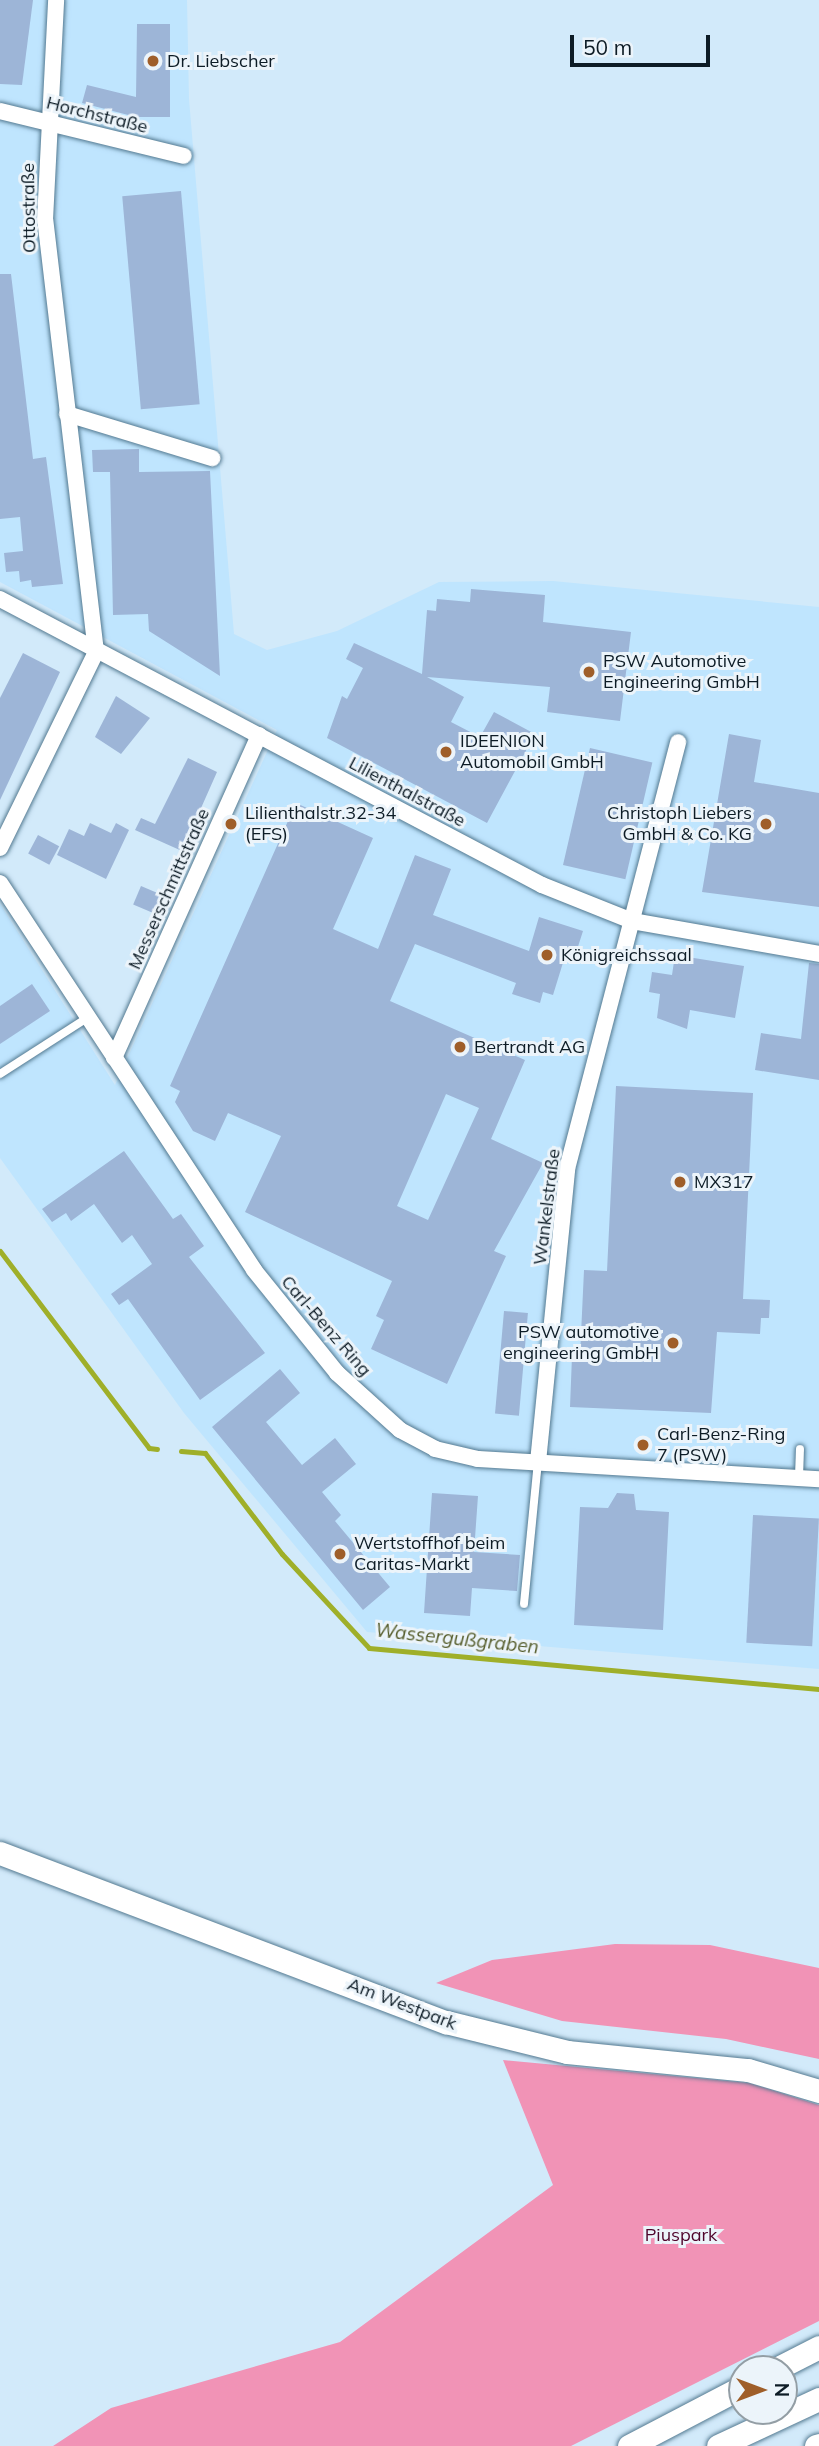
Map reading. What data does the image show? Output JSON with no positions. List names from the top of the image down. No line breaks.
{"streets":{"main road":["Am Westpark"],"street":["Horchstraße","Ottostraße","Lilienthalstraße","Messerschmittstraße","Wankelstraße","Carl-Benz Ring"]},"crossings":[["Horchstraße","Ottostraße"],["Ottostraße","Lilienthalstraße"],["Lilienthalstraße","Messerschmittstraße"],["Lilienthalstraße","Wankelstraße"],["Messerschmittstraße","Carl-Benz Ring"],["Wankelstraße","Carl-Benz Ring"]],"water":["Wassergußgraben"],"parks":["Piuspark"],"places":["Dr. Liebscher","PSW Automotive Engineering GmbH","IDEENION Automobil GmbH","Lilienthalstr.32-34 (EFS)","Christoph Liebers GmbH & Co. KG","Königreichssaal","Bertrandt AG","MX317","PSW automotive engineering GmbH","Carl-Benz-Ring 7 (PSW)","Wertstoffhof beim Caritas-Markt"],"scale_bar":"50 m","north":"right"}
